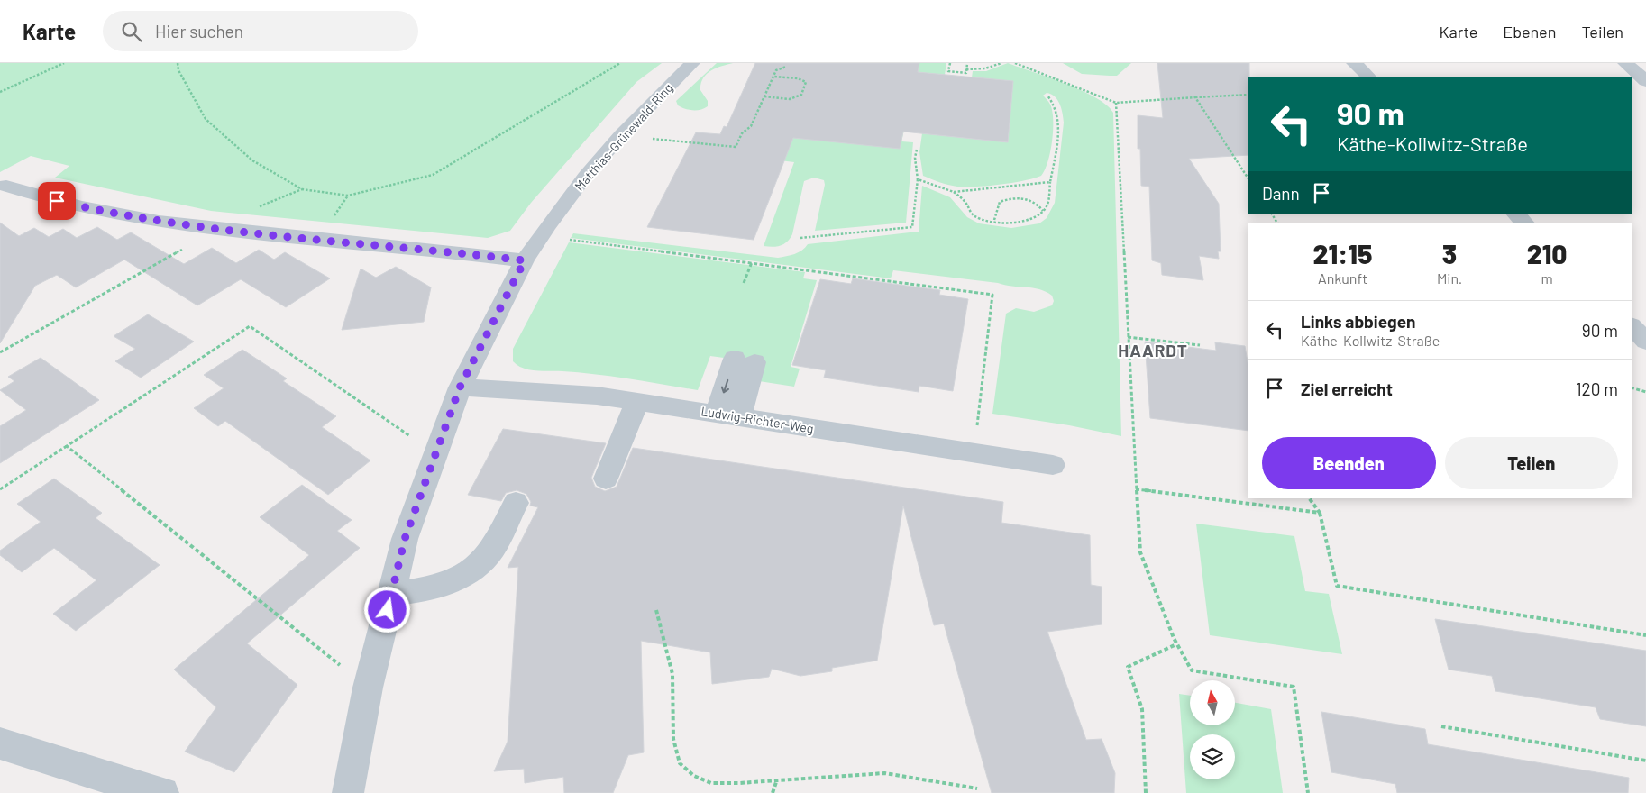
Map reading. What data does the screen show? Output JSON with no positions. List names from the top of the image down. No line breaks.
{"streets":{"street":["Matthias-Grünewald-Ring","Ludwig-Richter-Weg"]},"crossings":[["Matthias-Grünewald-Ring","Ludwig-Richter-Weg"]],"districts":["HAARDT"],"north":"top","page":{"header":"Karte","search":"Hier suchen","nav":["Karte","Ebenen","Teilen"],"turn":["90 m","Käthe-Kollwitz-Straße"],"then":"Dann","eta":["21:15","Ankunft","3","Min.","210","m"],"list":[{"name":"Links abbiegen","note":"Käthe-Kollwitz-Straße","value":"90 m"},{"name":"Ziel erreicht","value":"120 m"}],"buttons":["Beenden","Teilen"]}}
